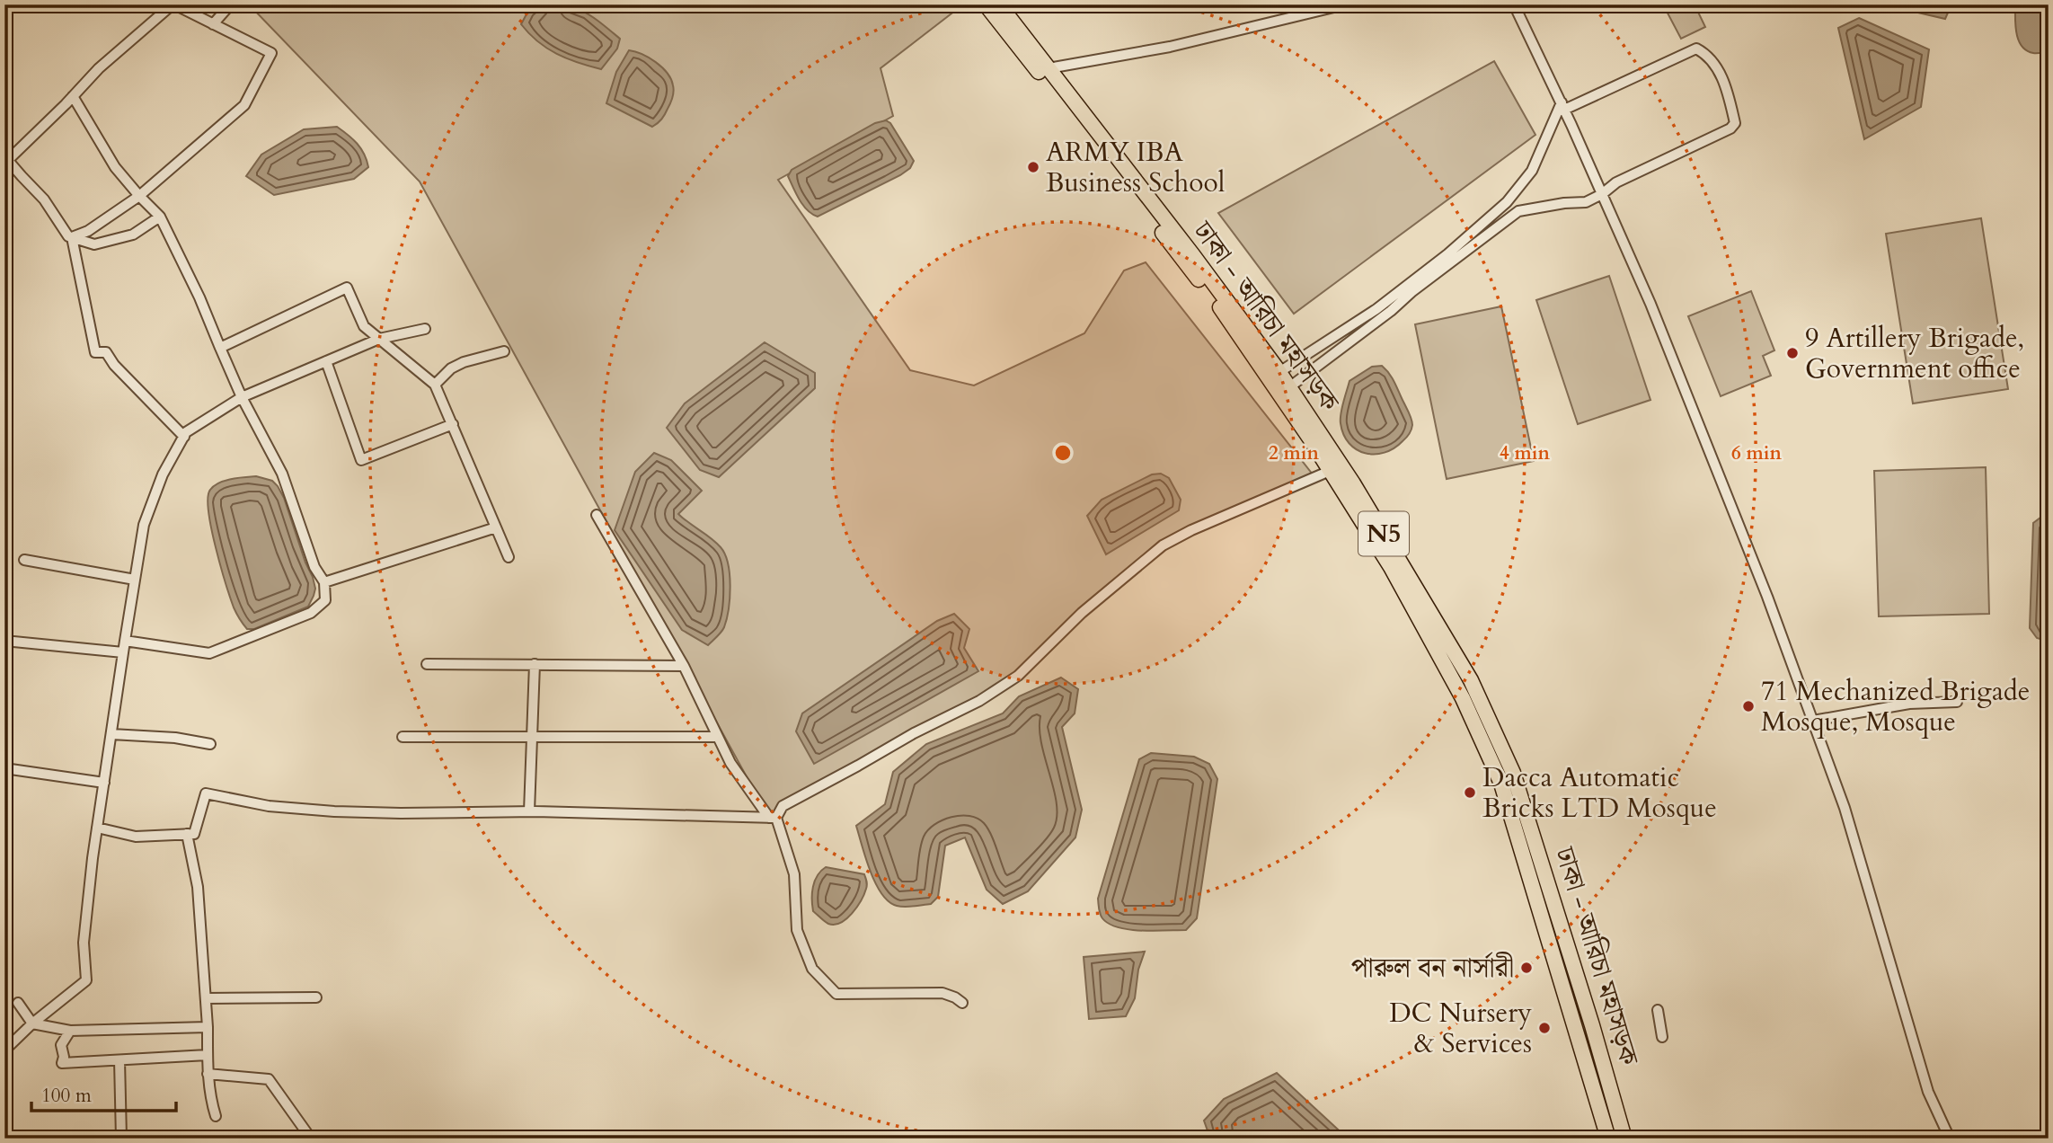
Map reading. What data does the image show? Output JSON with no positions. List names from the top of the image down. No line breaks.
{"streets":{"highway":["ঢাকা - আরিচা মহাসড়ক","N5"]},"crossings":[["ঢাকা - আরিচা মহাসড়ক","N5"]],"places":["ARMY IBA Business School","9 Artillery Brigade, Government office","71 Mechanized Brigade Mosque, Mosque","Dacca Automatic Bricks LTD Mosque","পারুল বন নার্সারী","DC Nursery & Services"],"scale_bar":"100 m","rings":["2 min","4 min","6 min"]}
